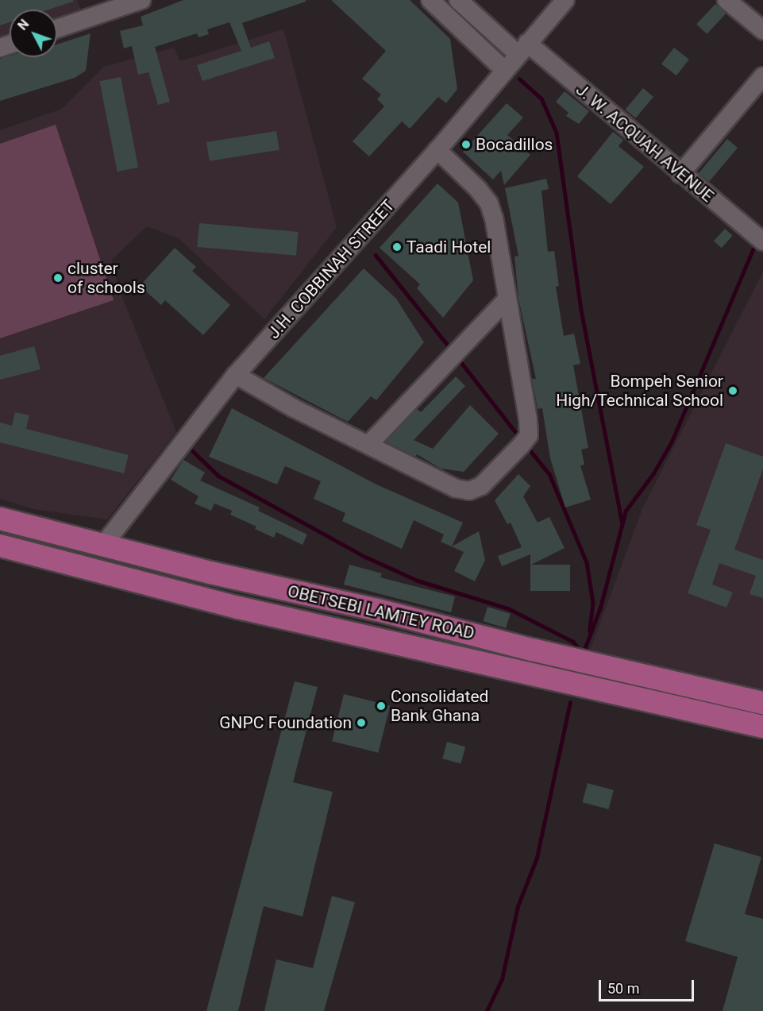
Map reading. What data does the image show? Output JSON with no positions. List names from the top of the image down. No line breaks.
{"streets":{"main road":["OBETSEBI LAMTEY ROAD"],"street":["J. W. ACQUAH AVENUE","J.H. COBBINAH STREET"]},"crossings":[["J. W. ACQUAH AVENUE","J.H. COBBINAH STREET"],["J.H. COBBINAH STREET","OBETSEBI LAMTEY ROAD"]],"places":["Bocadillos","Taadi Hotel","cluster of schools","Bompeh Senior High/Technical School","Consolidated Bank Ghana","GNPC Foundation"],"scale_bar":"50 m","north":"top left"}
